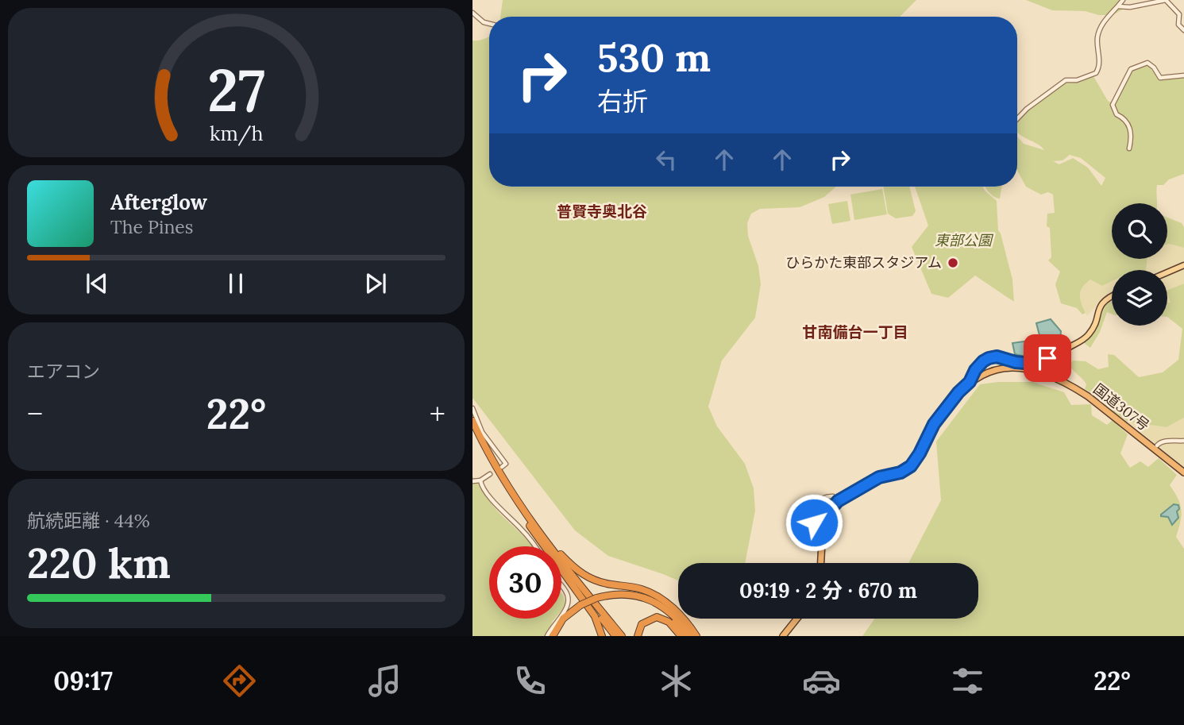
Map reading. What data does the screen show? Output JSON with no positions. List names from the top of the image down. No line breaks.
{"streets":{"highway":["国道307号"]},"districts":["普賢寺奥北谷","甘南備台一丁目"],"parks":["東部公園"],"places":["ひらかた東部スタジアム"],"page":{"turn":["530 m","右折"],"song":["Afterglow","The Pines"],"tile":["エアコン",["航続距離 · 44%","220 km"]],"heat":["−","22°","+"],"limit":"30","trip":"09:19 · 2 分 · 670 m","tabs":["09:17","22°"],"gauge":["27","km/h"]}}
